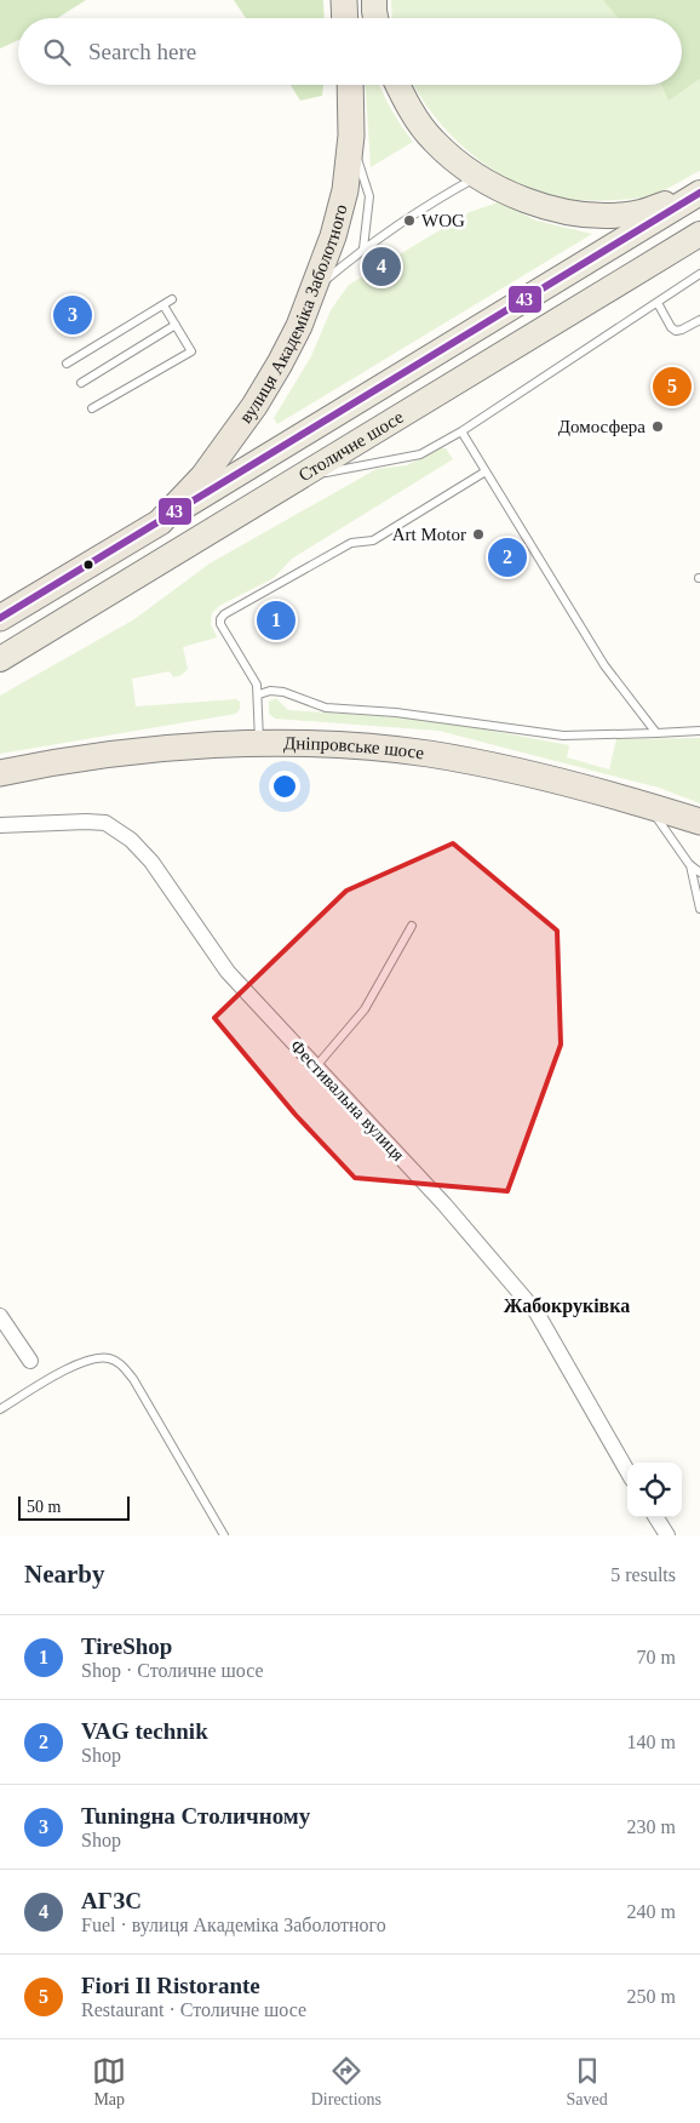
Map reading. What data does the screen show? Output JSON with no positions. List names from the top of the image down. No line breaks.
{"streets":{"highway":["вулиця Академіка Заболотного","Столичне шосе","Дніпровське шосе"],"street":["Фестивальна вулиця"]},"crossings":[["вулиця Академіка Заболотного","Столичне шосе"]],"districts":["Жабокруківка"],"places":["WOG","Домосфера","Art Motor"],"lines":["transit line 43"],"scale_bar":"50 m","page":{"search":"Search here","pins":["4","3","5","2","1"],"scale":"50 m","heading":["Nearby","5 results"],"list":[{"mark":"1","name":"TireShop","note":"Shop · Столичне шосе","value":"70 m"},{"mark":"2","name":"VAG technik","note":"Shop","value":"140 m"},{"mark":"3","name":"Tuningна Столичному","note":"Shop","value":"230 m"},{"mark":"4","name":"АГЗС","note":"Fuel · вулиця Академіка Заболотного","value":"240 m"},{"mark":"5","name":"Fiori Il Ristorante","note":"Restaurant · Столичне шосе","value":"250 m"}],"nav":["Map","Directions","Saved"]}}
